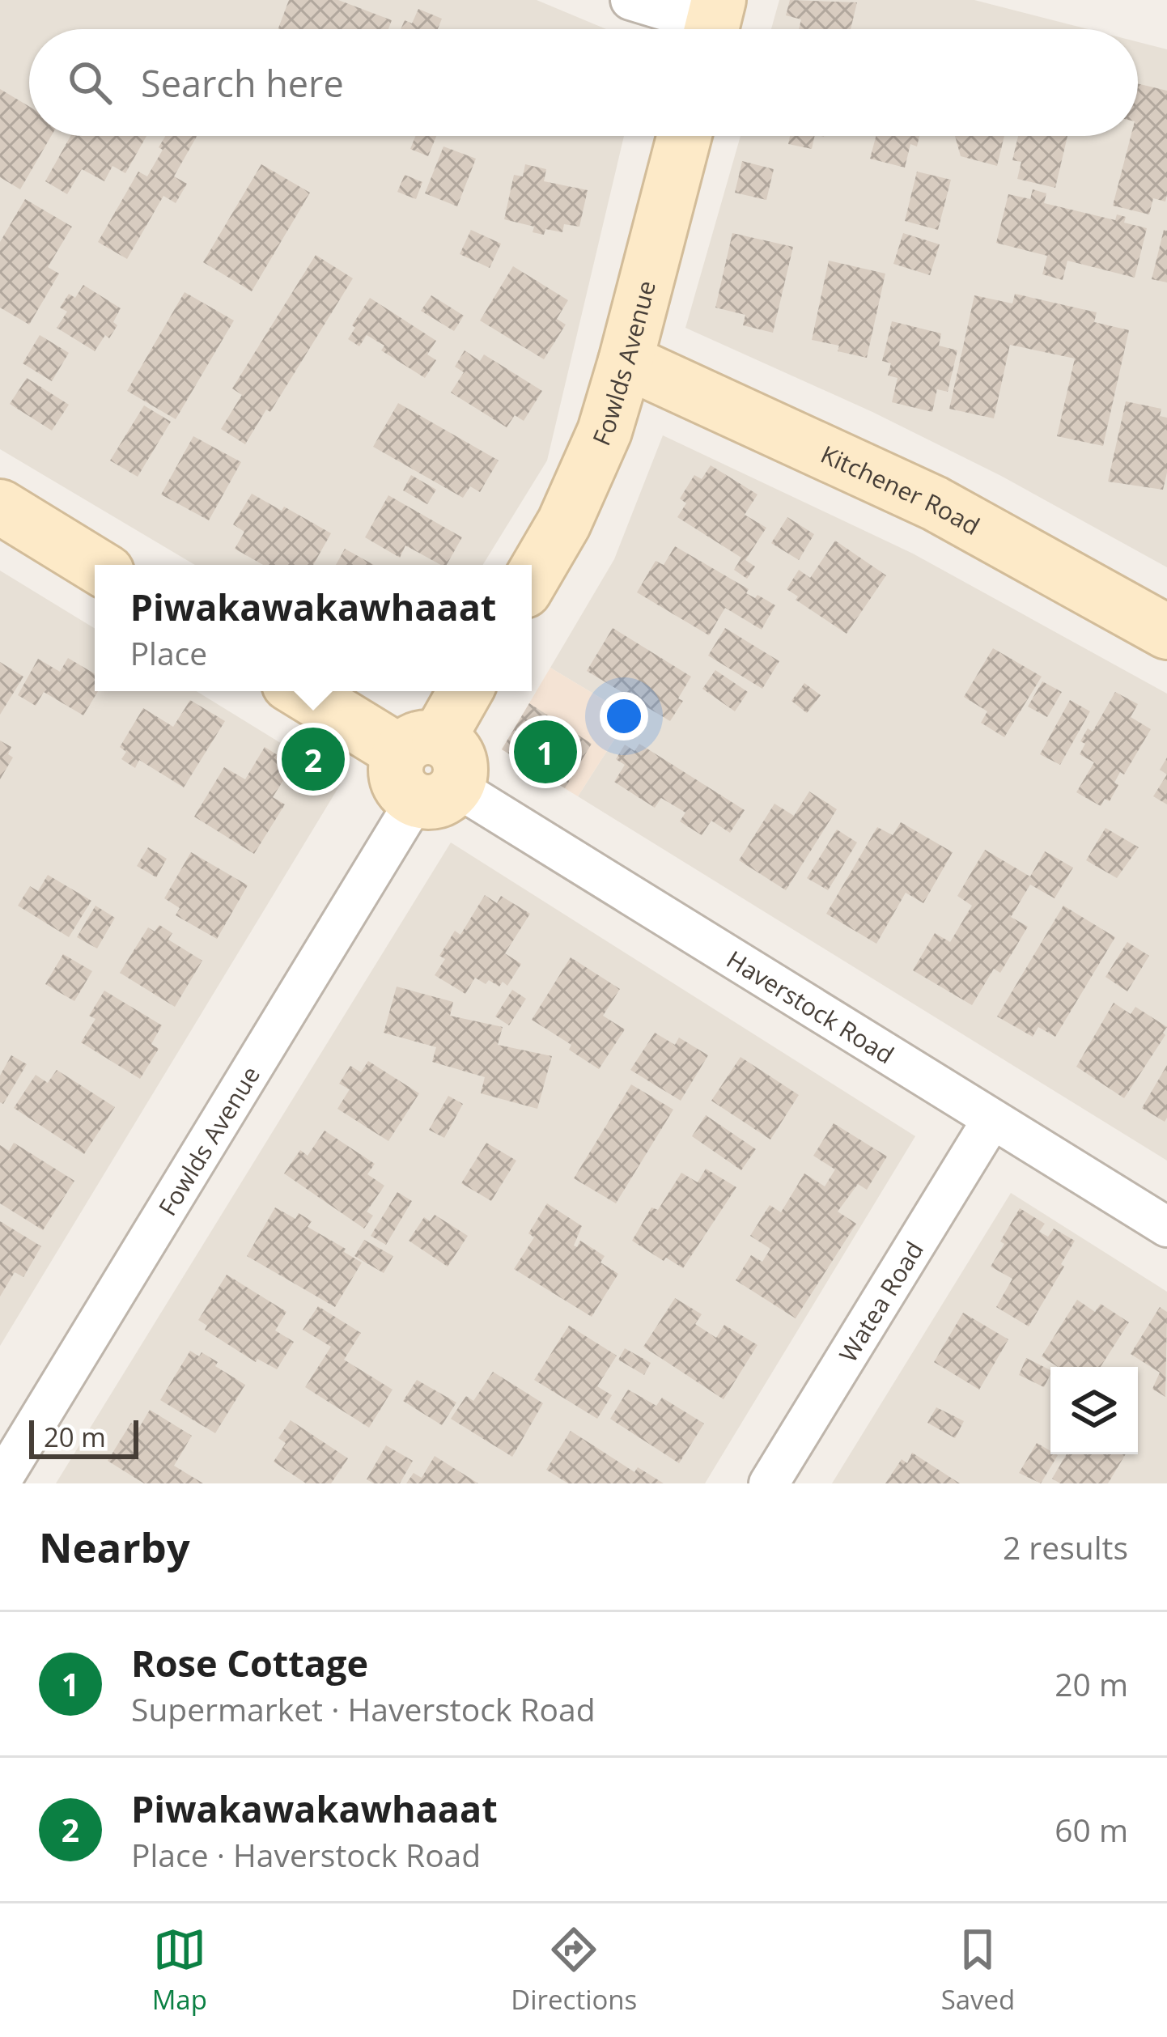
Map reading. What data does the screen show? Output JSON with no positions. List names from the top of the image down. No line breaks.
{"streets":{"street":["Fowlds Avenue","Kitchener Road","Haverstock Road","Watea Road"]},"crossings":[["Fowlds Avenue","Kitchener Road"],["Fowlds Avenue","Haverstock Road"],["Haverstock Road","Watea Road"]],"scale_bar":"20 m","page":{"search":"Search here","popup":["Piwakawakawhaaat","Place"],"pins":["1","2"],"scale":"20 m","heading":["Nearby","2 results"],"list":[{"mark":"1","name":"Rose Cottage","note":"Supermarket · Haverstock Road","value":"20 m"},{"mark":"2","name":"Piwakawakawhaaat","note":"Place · Haverstock Road","value":"60 m"}],"nav":["Map","Directions","Saved"]}}
